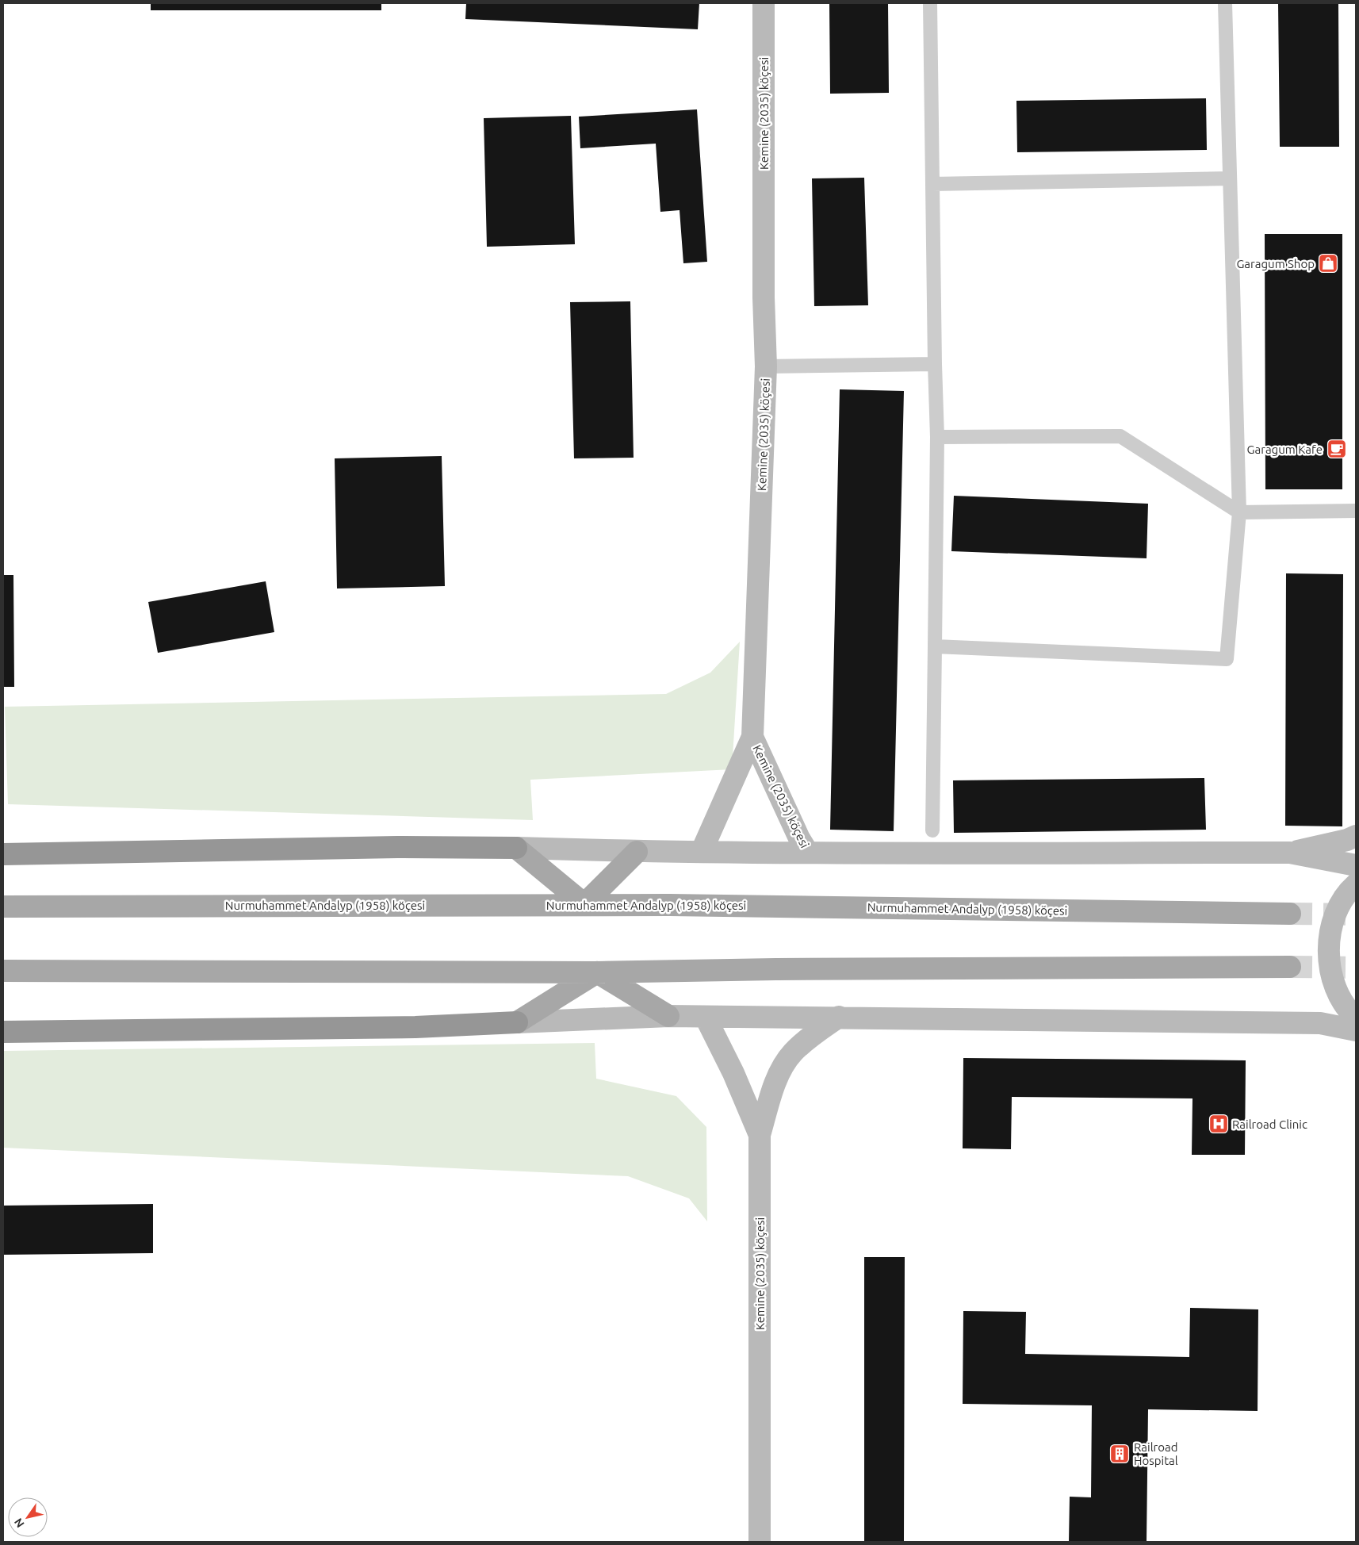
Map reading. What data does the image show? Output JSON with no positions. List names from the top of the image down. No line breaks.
{"streets":{"main road":["Kemine (2035) köçesi","Nurmuhammet Andalyp (1958) köçesi"]},"places":{"shop":["Garagum Shop"],"cafe":["Garagum Kafe"],"hospital":["Railroad Clinic"],"building":["Railroad Hospital"]},"north":"bottom left"}
